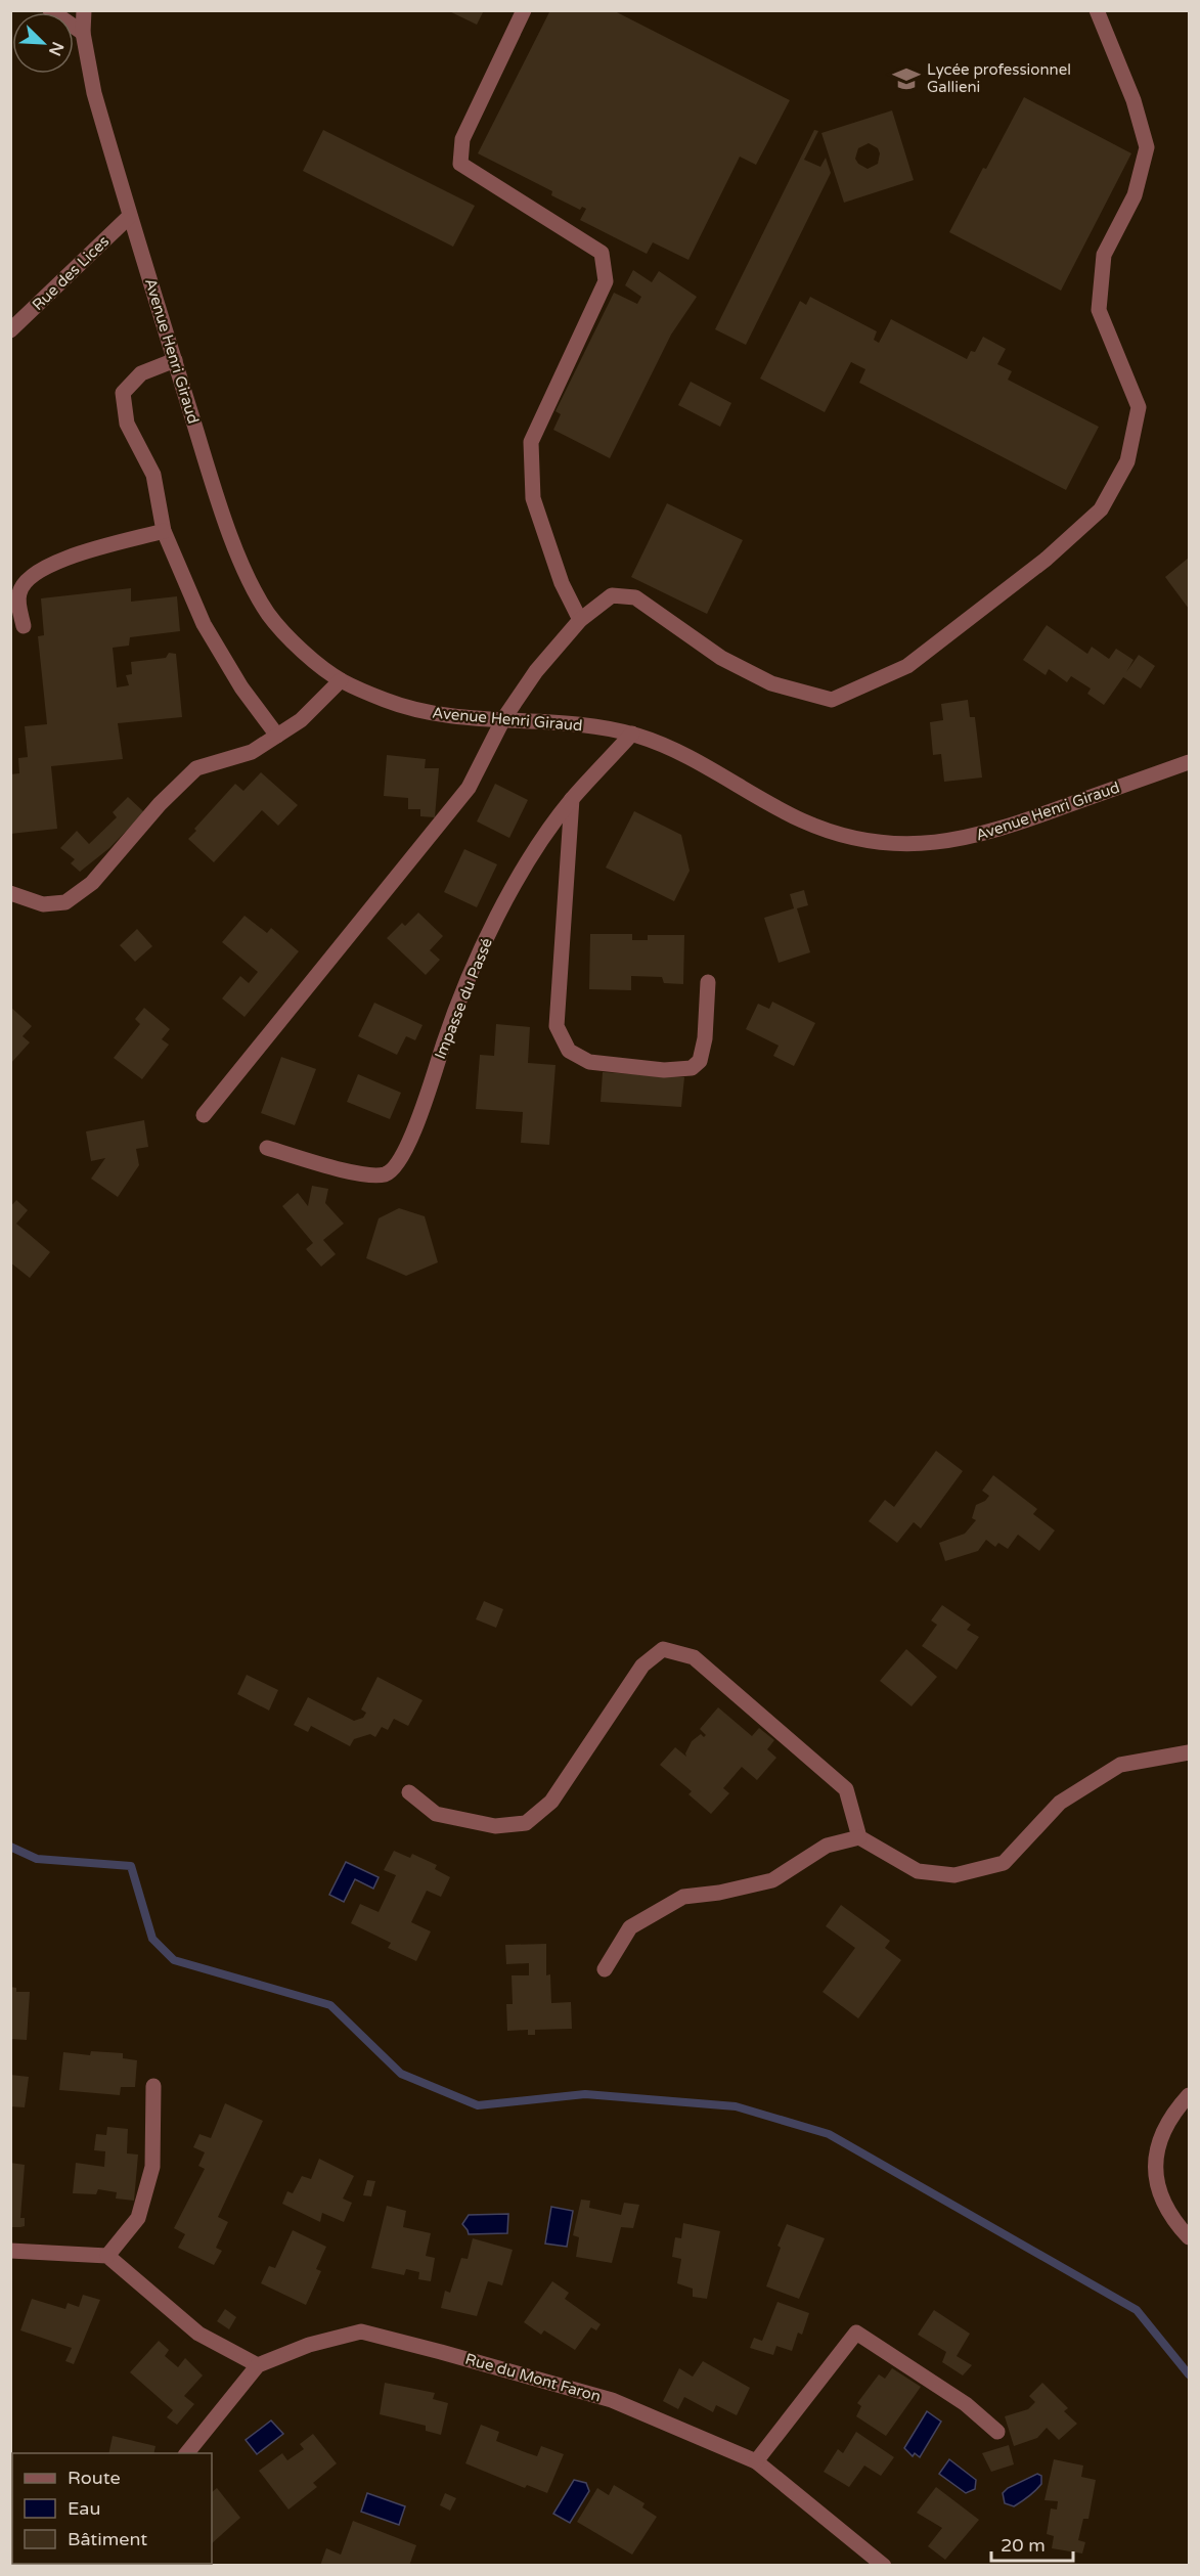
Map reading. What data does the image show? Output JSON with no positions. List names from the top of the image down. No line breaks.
{"streets":{"street":["Rue des Lices","Avenue Henri Giraud","Impasse du Passé","Rue du Mont Faron"]},"crossings":[["Rue des Lices","Avenue Henri Giraud"],["Avenue Henri Giraud","Impasse du Passé"]],"places":{"school or university":["Lycée professionnel Gallieni"]},"legend":["Route","Eau","Bâtiment"],"scale_bar":"20 m","north":"bottom right"}
